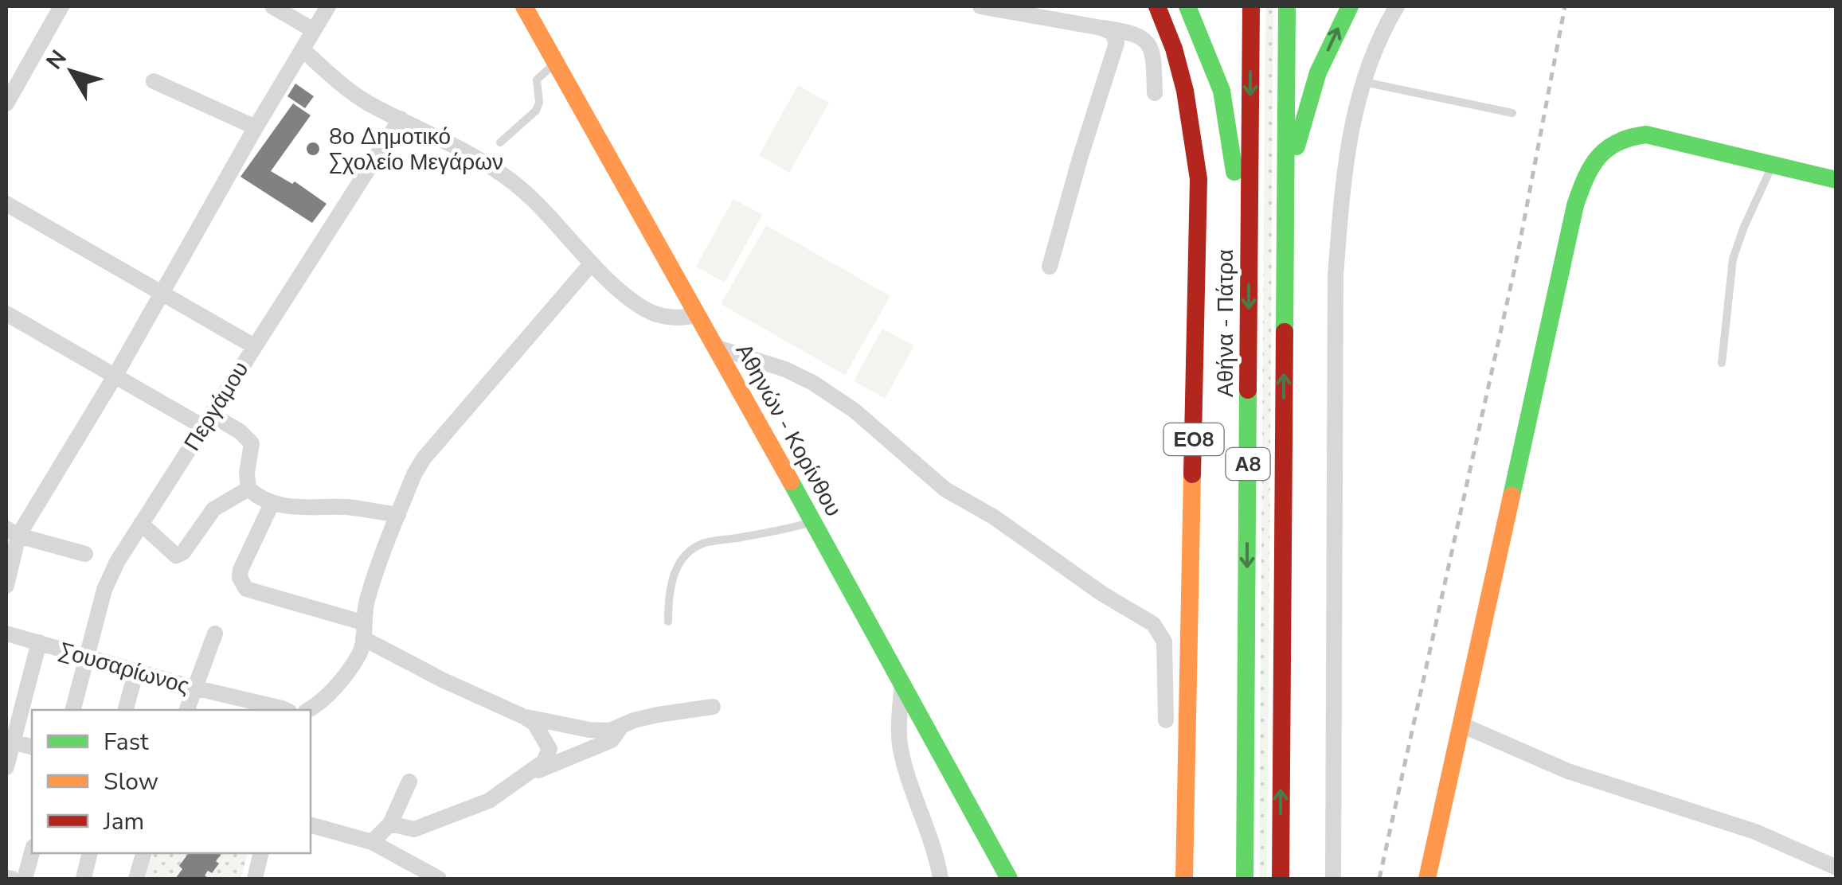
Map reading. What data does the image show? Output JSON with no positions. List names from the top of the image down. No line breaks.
{"streets":{"main road":["Αθήνα - Πάτρα","Αθηνών - Κορίνθου","ΕΟ8","Α8"],"street":["Περγάμου","Σουσαρίωνος"]},"crossings":[["Περγάμου","Σουσαρίωνος"]],"places":["8ο Δημοτικό Σχολείο Μεγάρων"],"legend":["Fast","Slow","Jam"],"north":"top left"}
